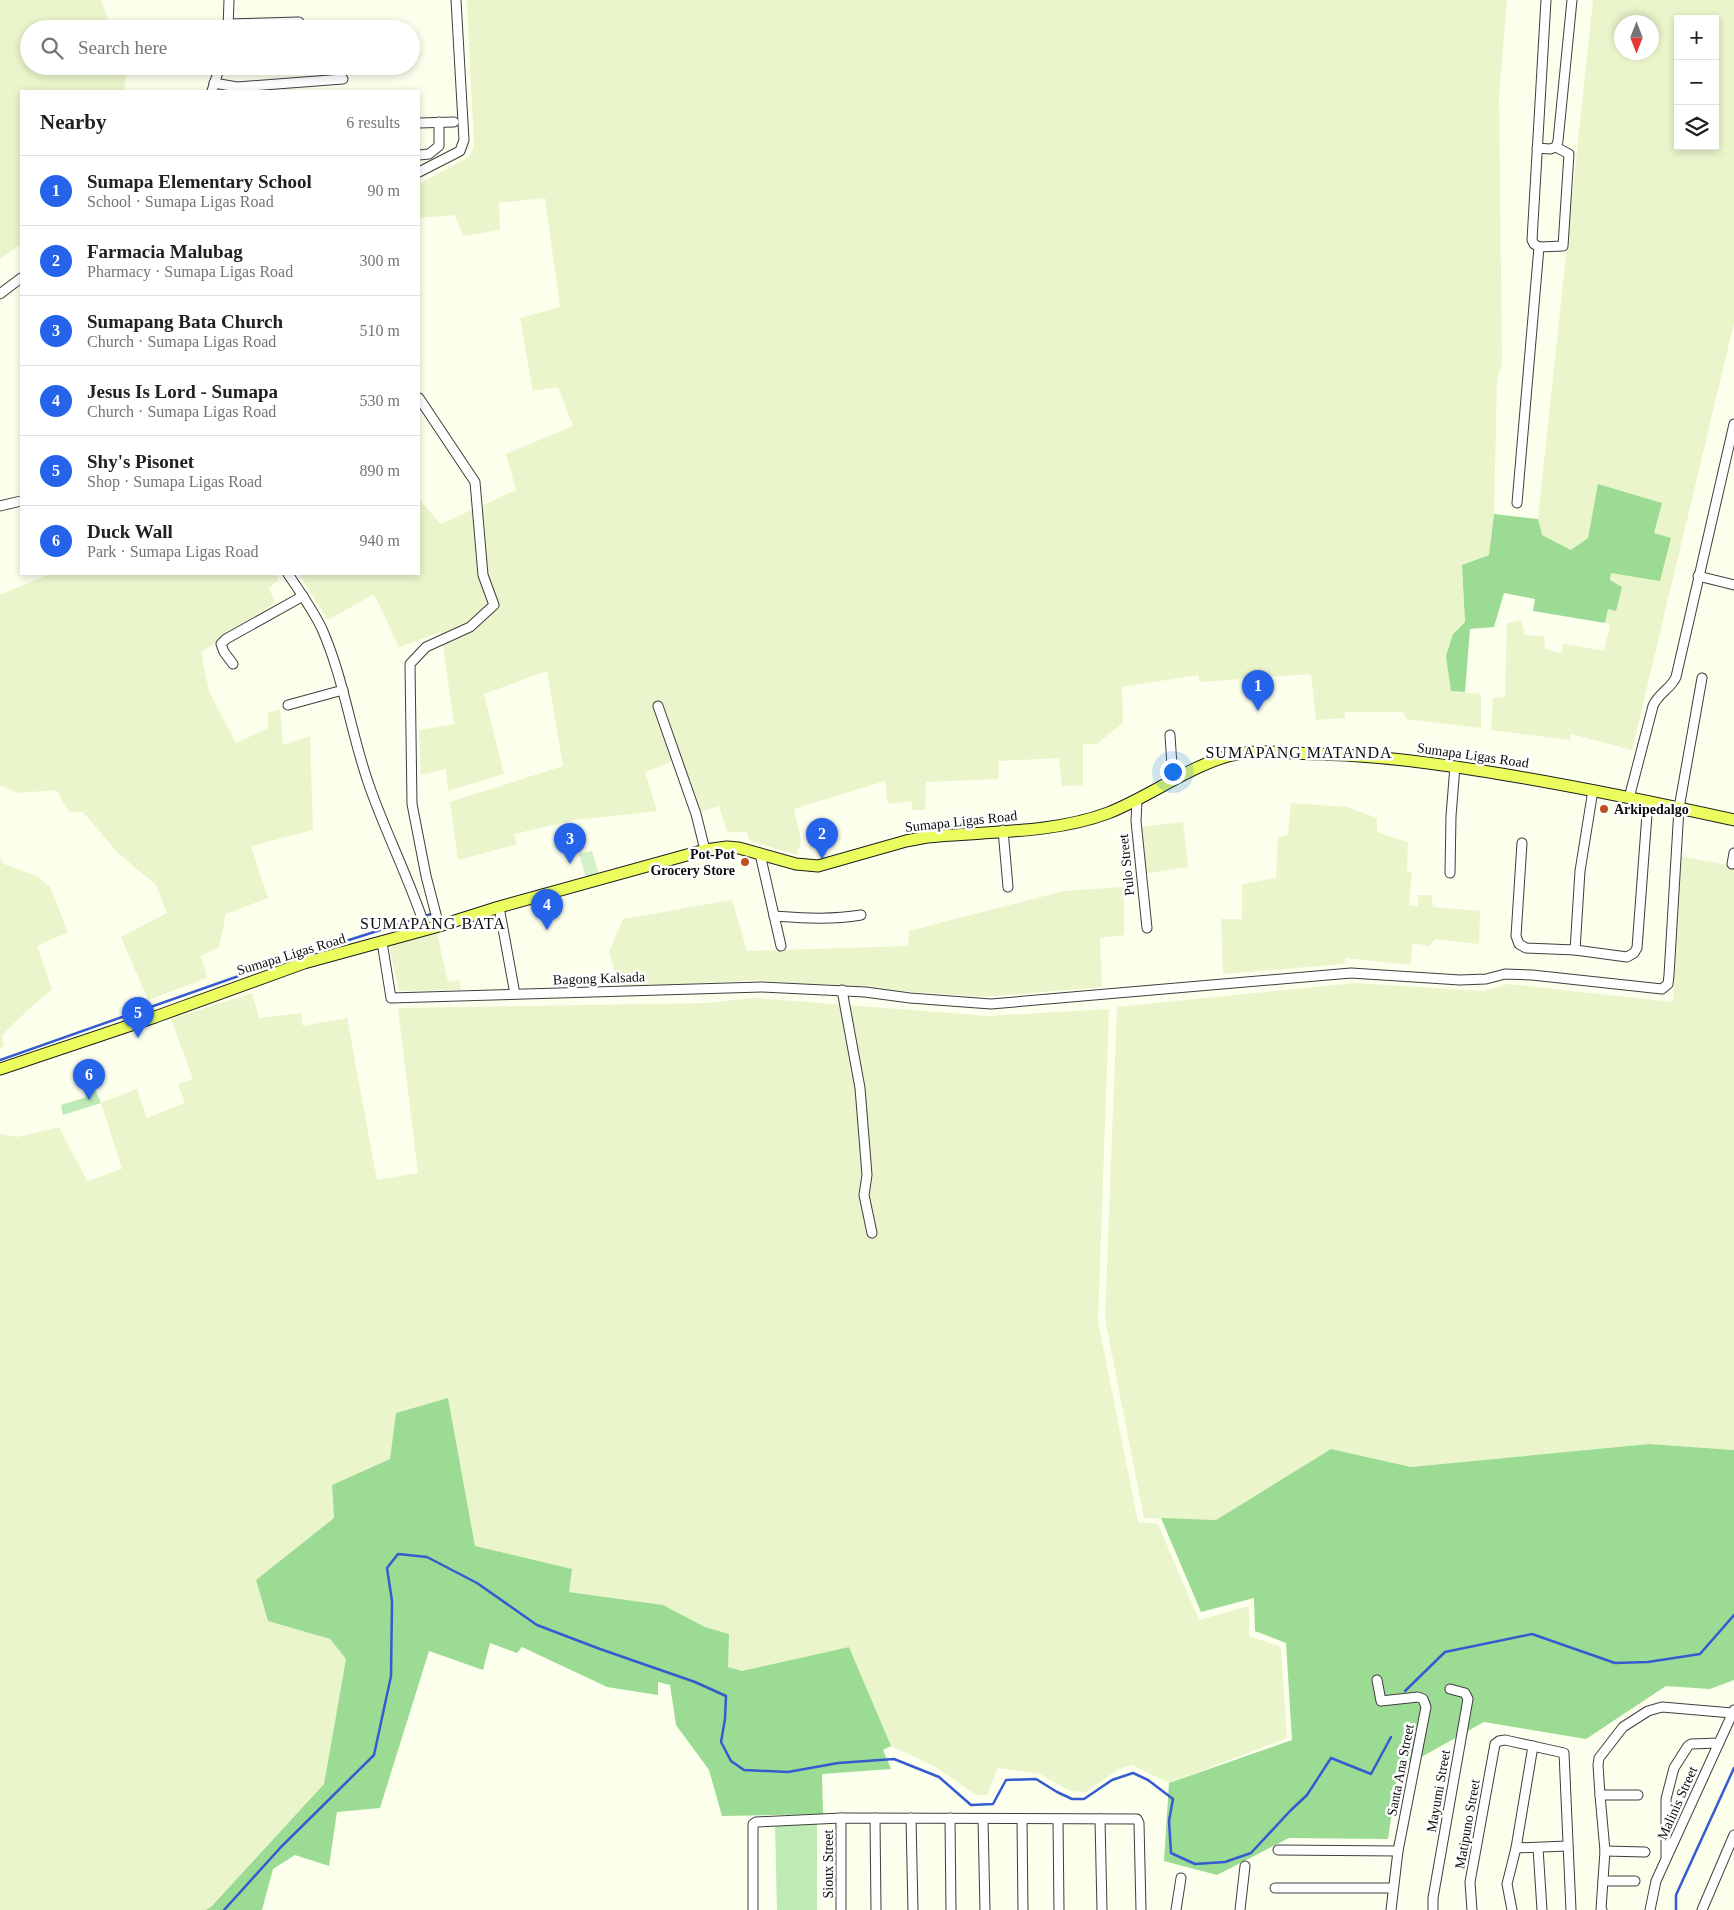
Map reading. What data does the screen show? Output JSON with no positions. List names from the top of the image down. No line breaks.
{"streets":{"main road":["Sumapa Ligas Road"],"street":["Pulo Street","Bagong Kalsada","Santa Ana Street","Mayumi Street","Malinis Street","Matipuno Street","Sioux Street"]},"crossings":[["Sumapa Ligas Road","Pulo Street"],["Sumapa Ligas Road","Bagong Kalsada"]],"districts":["SUMAPANG MATANDA","SUMAPANG BATA"],"places":["Arkipedalgo","Pot-Pot Grocery Store"],"north":"bottom","page":{"map_buttons":["+","−"],"search":"Search here","heading":["Nearby","6 results"],"list":[{"mark":"1","name":"Sumapa Elementary School","note":"School · Sumapa Ligas Road","value":"90 m"},{"mark":"2","name":"Farmacia Malubag","note":"Pharmacy · Sumapa Ligas Road","value":"300 m"},{"mark":"3","name":"Sumapang Bata Church","note":"Church · Sumapa Ligas Road","value":"510 m"},{"mark":"4","name":"Jesus Is Lord - Sumapa","note":"Church · Sumapa Ligas Road","value":"530 m"},{"mark":"5","name":"Shy's Pisonet","note":"Shop · Sumapa Ligas Road","value":"890 m"},{"mark":"6","name":"Duck Wall","note":"Park · Sumapa Ligas Road","value":"940 m"}],"pins":["1","2","3","4","5","6"]}}
